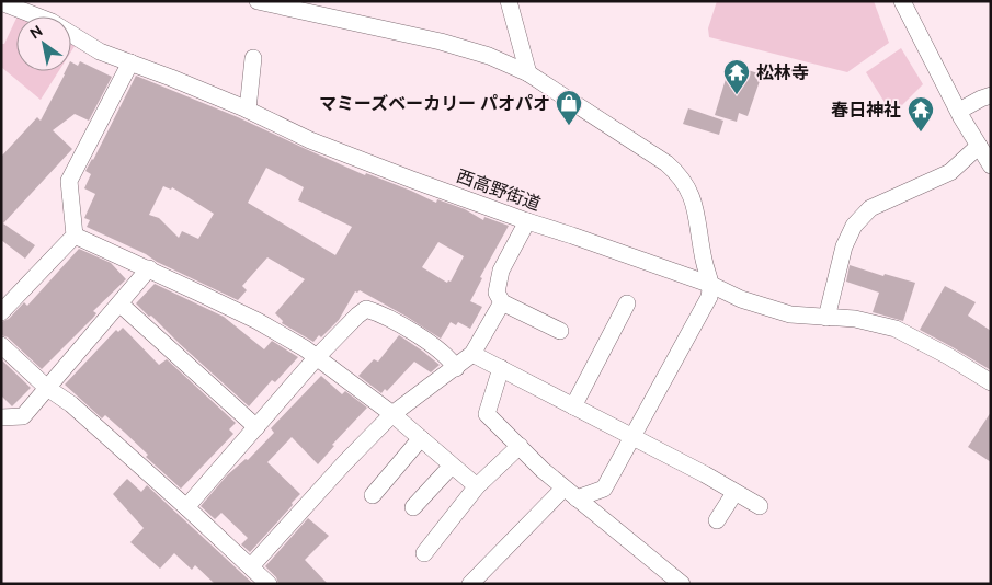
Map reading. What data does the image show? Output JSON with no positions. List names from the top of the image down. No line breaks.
{"streets":{"street":["西高野街道"]},"places":{"temple":["松林寺","春日神社"],"shop":["マミーズベーカリー パオパオ"]},"north":"top left"}
